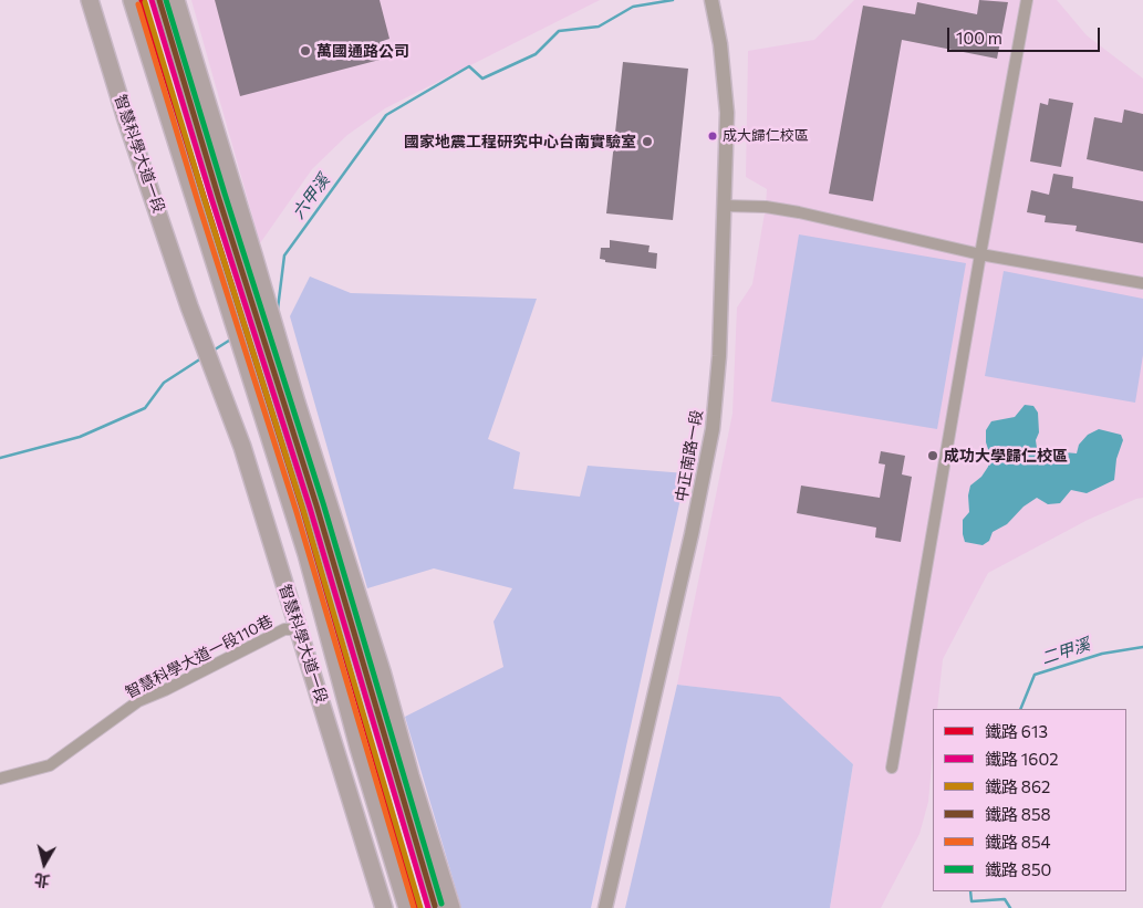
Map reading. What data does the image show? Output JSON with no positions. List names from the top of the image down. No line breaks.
{"streets":{"main road":["智慧科學大道一段"],"street":["中正南路一段","智慧科學大道一段110巷"]},"crossings":[["智慧科學大道一段","智慧科學大道一段110巷"]],"water":["六甲溪","二甲溪"],"places":["萬國通路公司","成大歸仁校區","國家地震工程研究中心台南實驗室","成功大學歸仁校區"],"lines":["rail line 613","rail line 1602","rail line 858","rail line 850","rail line 862","rail line 854"],"legend":["鐵路 613","鐵路 1602","鐵路 862","鐵路 858","鐵路 854","鐵路 850"],"scale_bar":"100 m","north":"bottom"}
